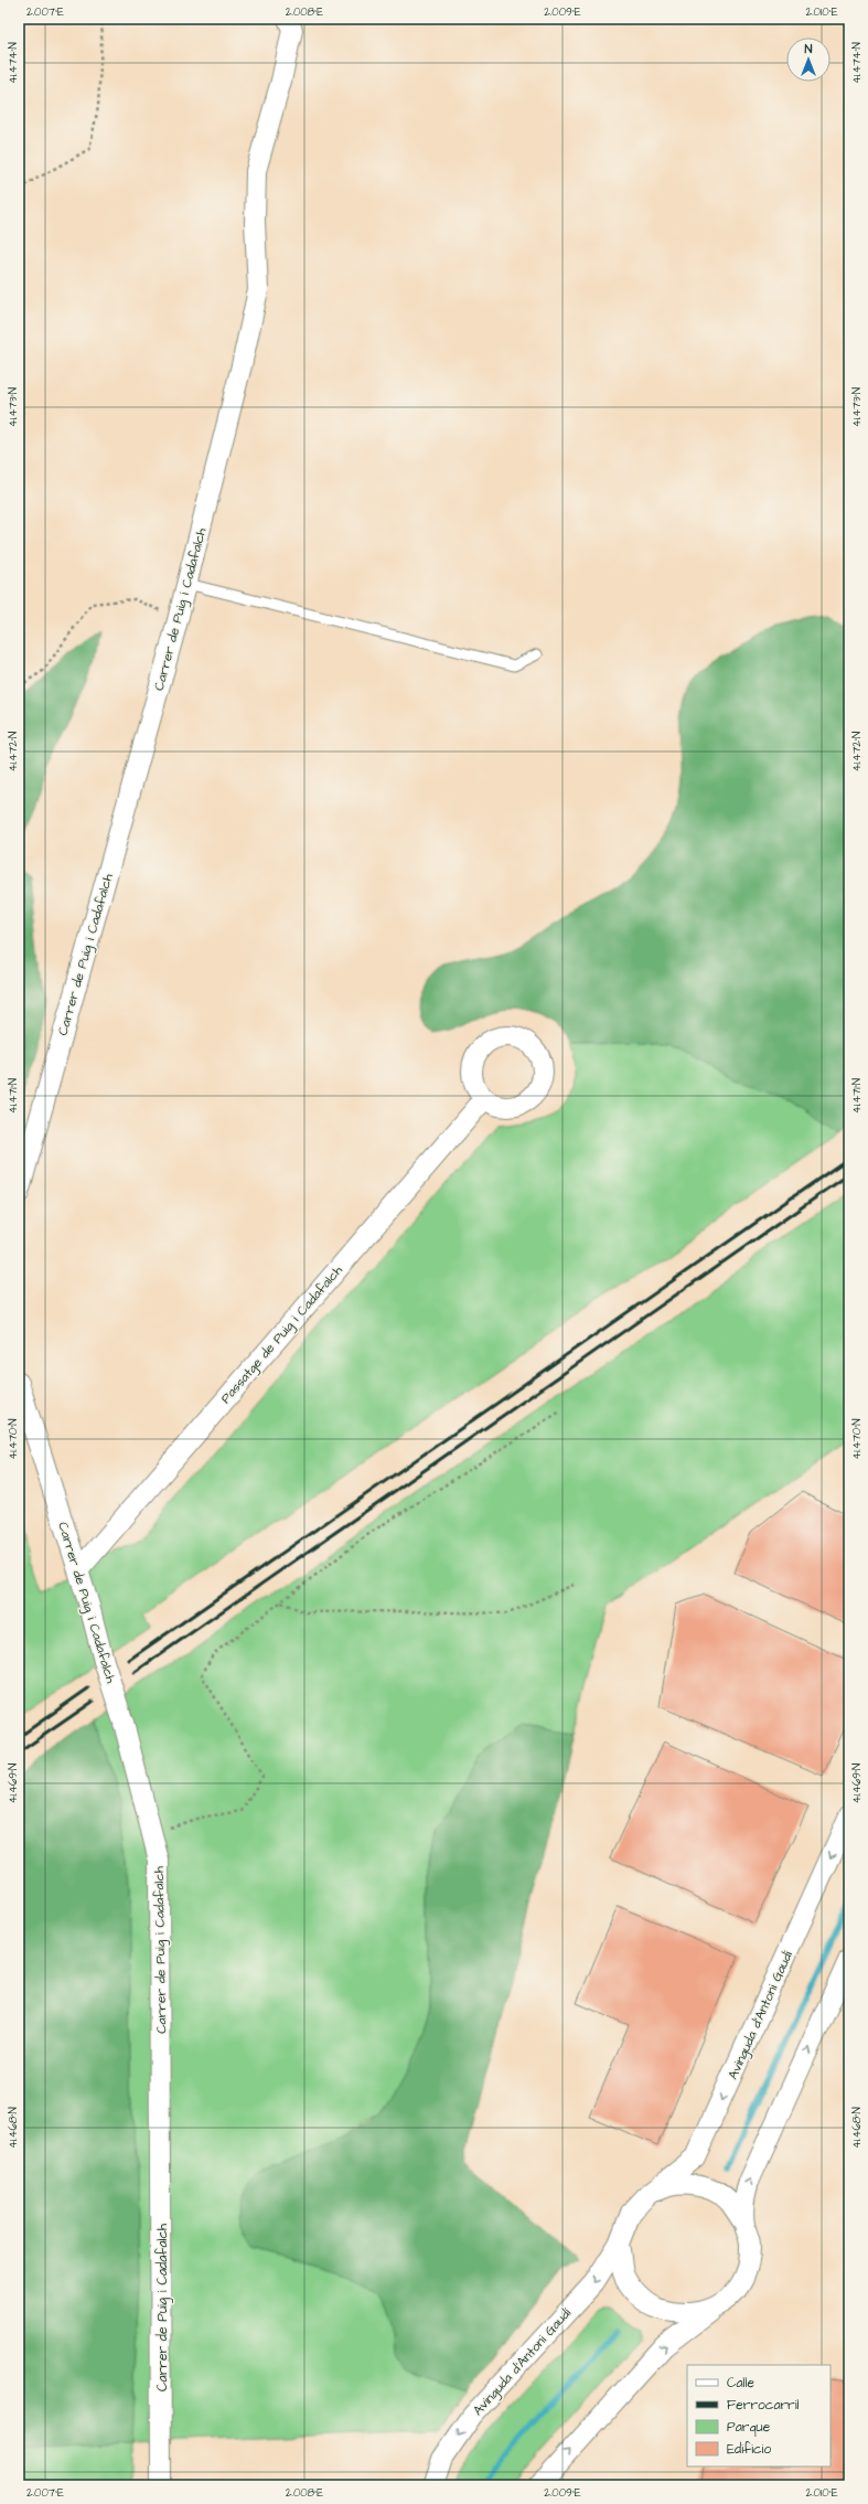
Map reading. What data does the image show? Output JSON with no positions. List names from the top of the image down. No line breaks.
{"streets":{"street":["Carrer de Puig i Cadafalch","Passatge de Puig i Cadafalch","Avinguda d'Antoni Gaudí"]},"crossings":[["Carrer de Puig i Cadafalch","Passatge de Puig i Cadafalch"]],"legend":["Calle","Ferrocarril","Parque","Edificio"],"north":"top","coordinates":["2.007°E","2.008°E","2.009°E","2.010°E","41.474°N","41.473°N","41.472°N","41.471°N","41.470°N","41.469°N","41.468°N"]}
